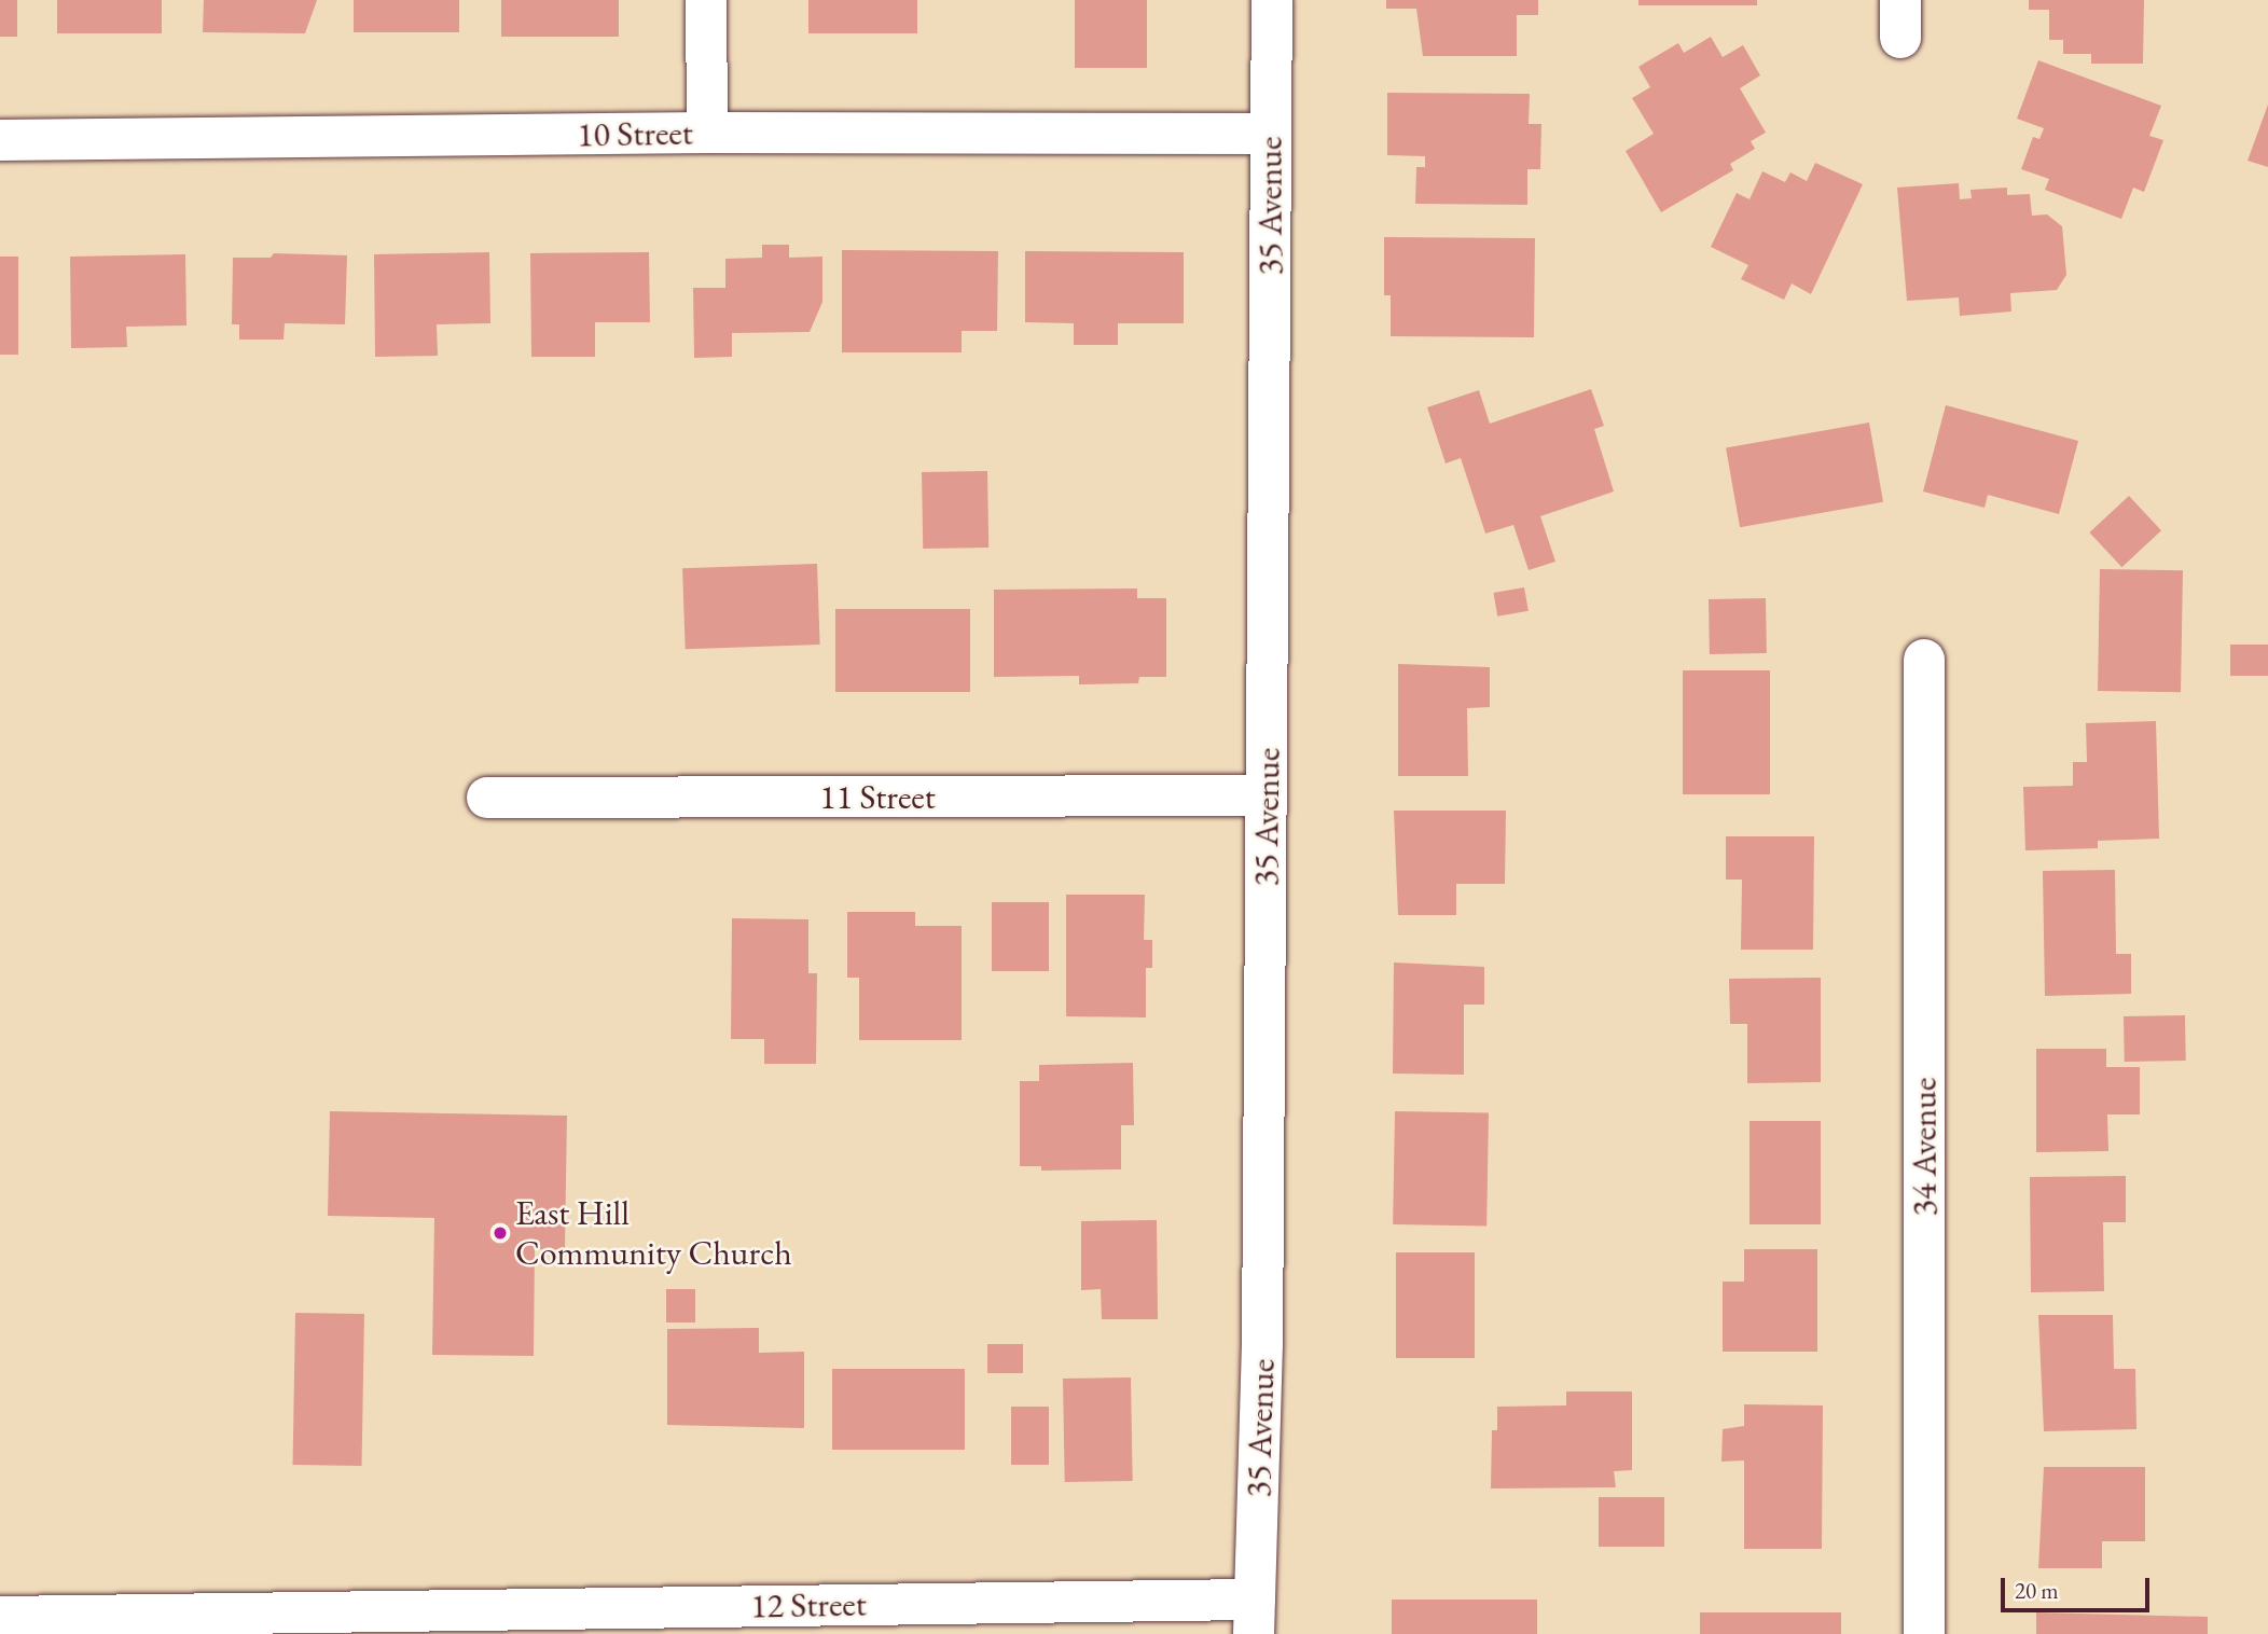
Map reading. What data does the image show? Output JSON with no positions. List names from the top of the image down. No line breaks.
{"streets":{"street":["10 Street","35 Avenue","11 Street","34 Avenue","12 Street"]},"crossings":[["10 Street","35 Avenue"],["35 Avenue","11 Street"],["35 Avenue","12 Street"]],"places":["East Hill Community Church"],"scale_bar":"20 m"}
